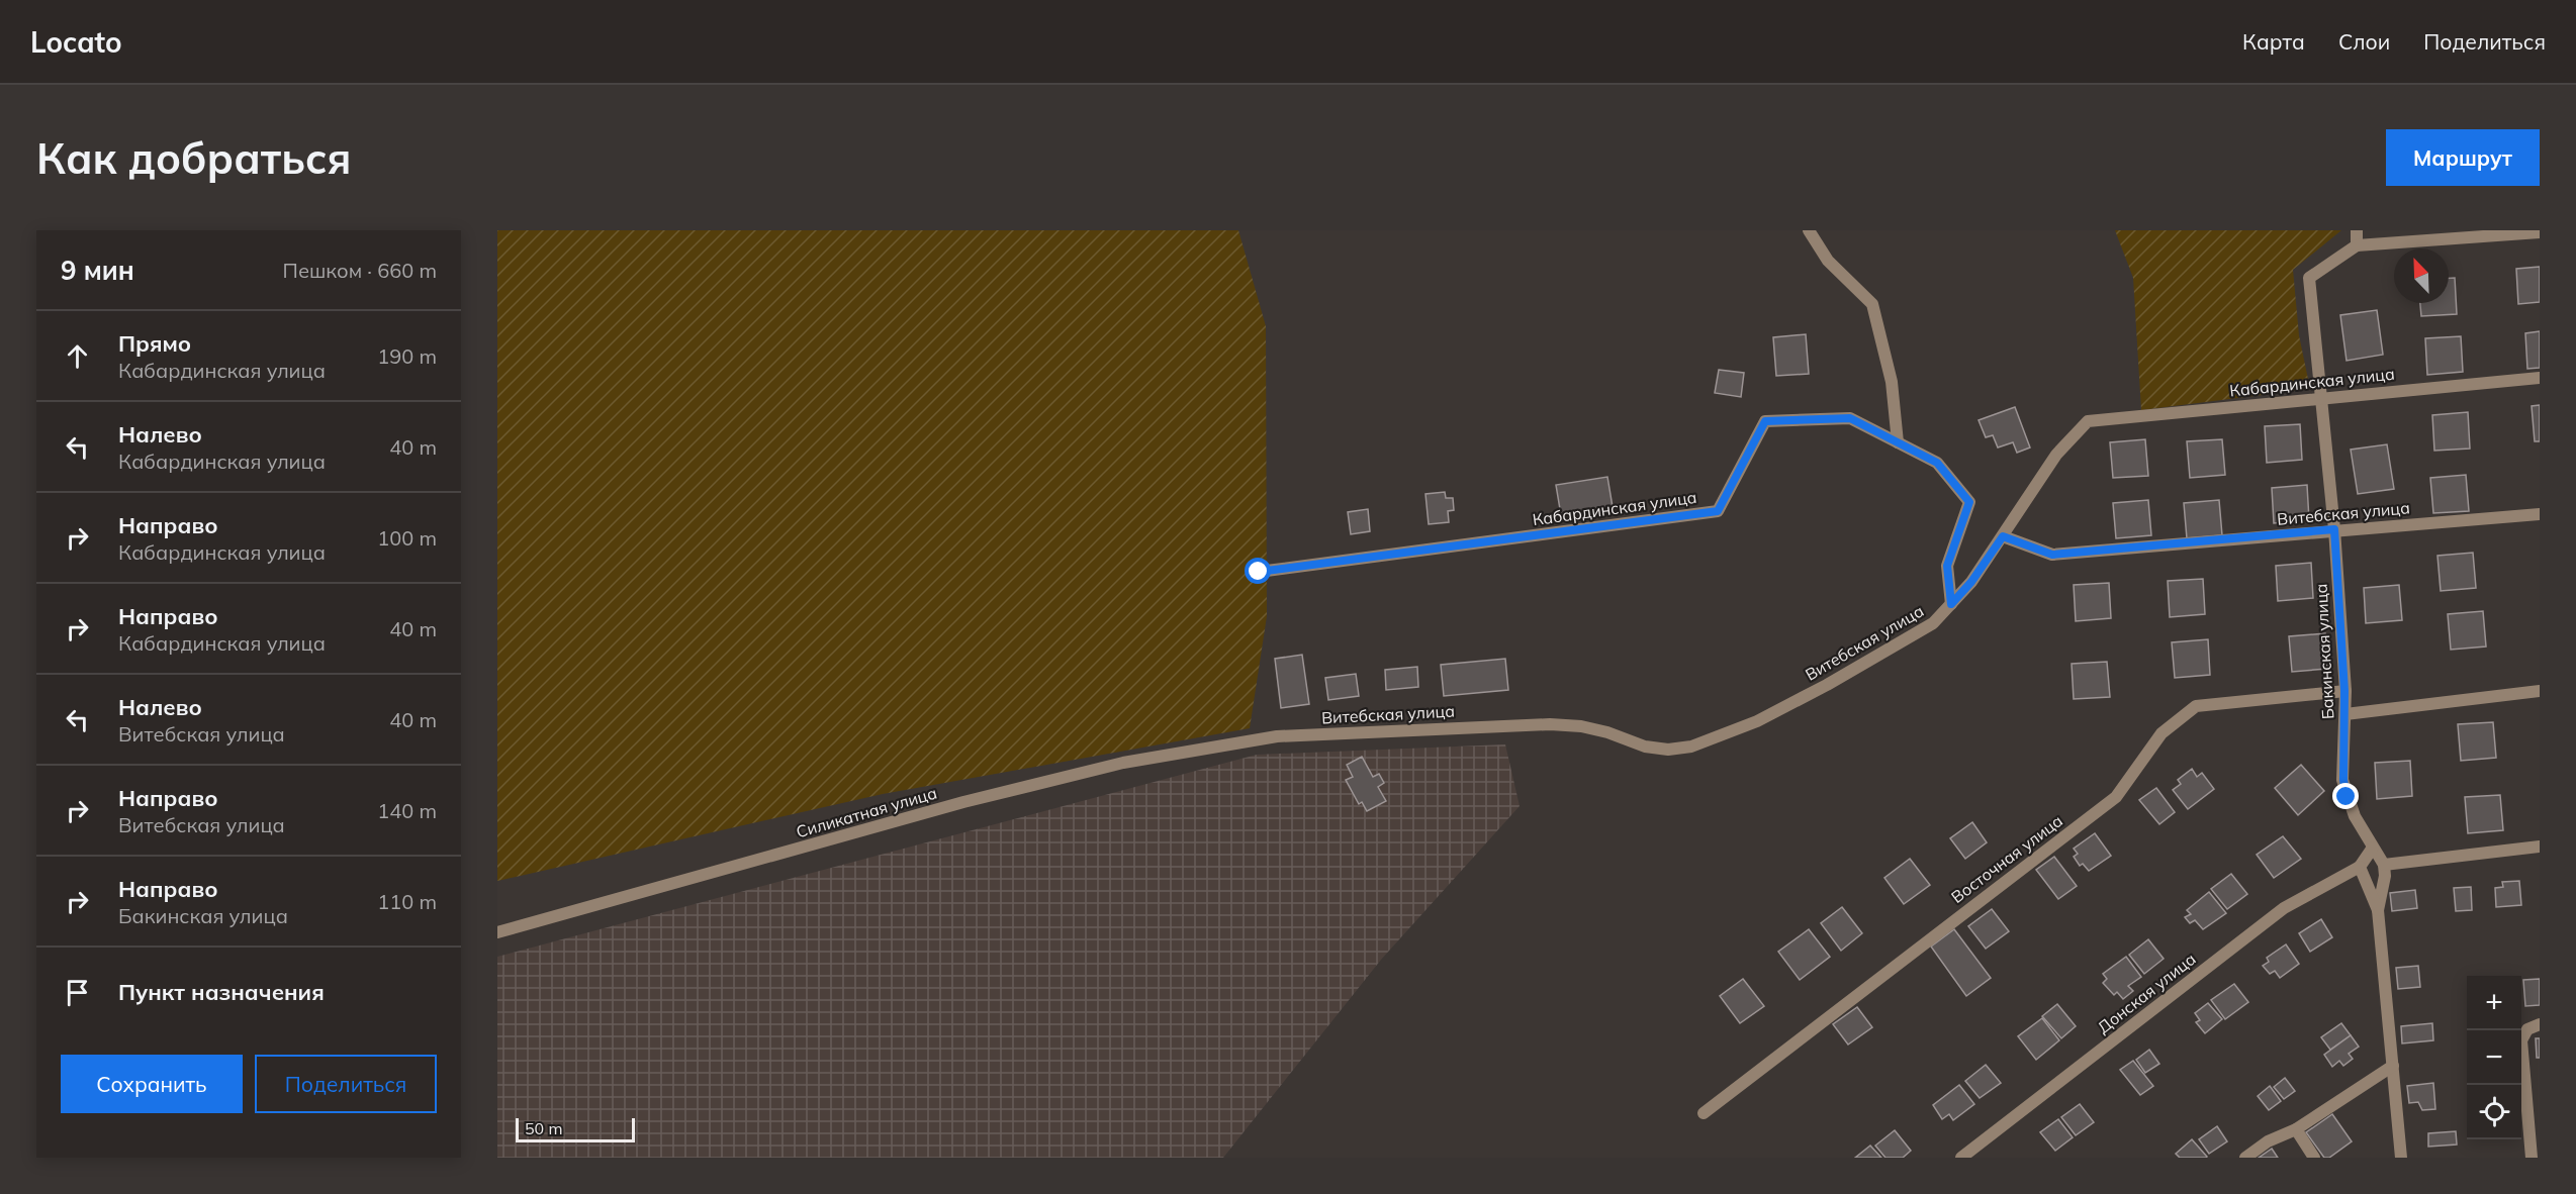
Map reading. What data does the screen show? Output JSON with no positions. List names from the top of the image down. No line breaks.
{"streets":{"street":["Кабардинская улица","Витебская улица","Бакинская улица","Силикатная улица","Восточная улица","Донская улица"]},"crossings":[["Кабардинская улица","Витебская улица"],["Кабардинская улица","Бакинская улица"],["Витебская улица","Бакинская улица"],["Витебская улица","Силикатная улица"],["Бакинская улица","Восточная улица"]],"scale_bar":"50 m","north":"top left","page":{"header":"Locato","nav":["Карта","Слои","Поделиться"],"buttons":["Маршрут",["Сохранить","Поделиться"]],"title":"Как добраться","heading":["9 мин","Пешком · 660 m"],"list":[["Прямо","Кабардинская улица","190 m"],["Налево","Кабардинская улица","40 m"],["Направо","Кабардинская улица","100 m"],["Направо","Кабардинская улица","40 m"],["Налево","Витебская улица","40 m"],["Направо","Витебская улица","140 m"],["Направо","Бакинская улица","110 m"],"Пункт назначения"],"map_buttons":["+","−"],"scale":"50 m"}}
